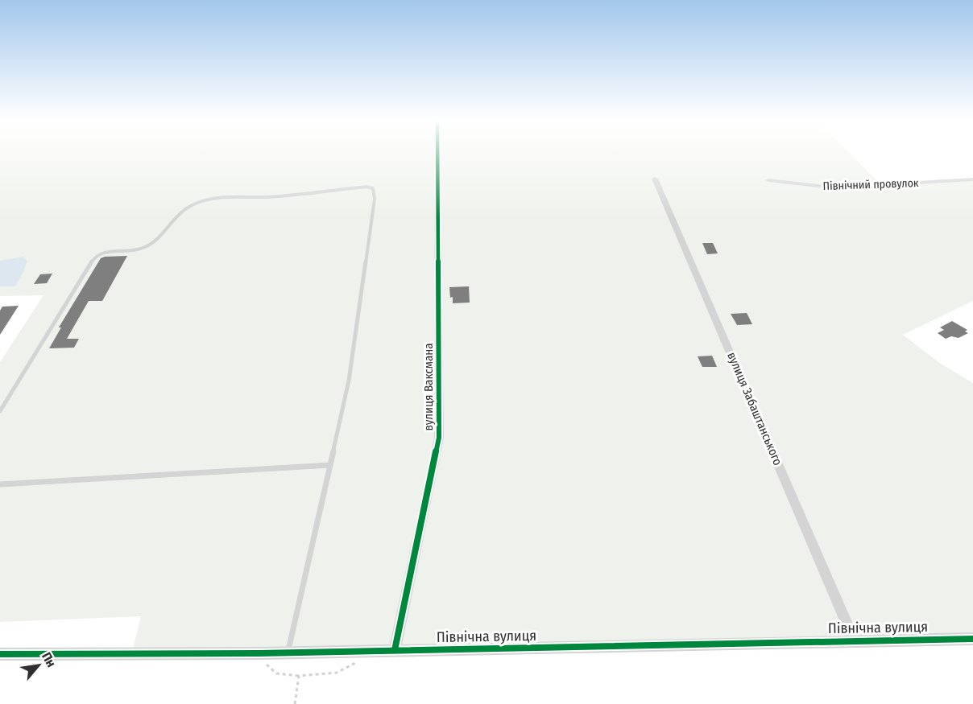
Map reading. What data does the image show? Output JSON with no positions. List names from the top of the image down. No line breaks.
{"streets":{"street":["Північний провулок","вулиця Ваксмана","вулиця Забаштанського","Північна вулиця"]},"crossings":[["вулиця Ваксмана","Північна вулиця"],["вулиця Забаштанського","Північна вулиця"]],"north":"top right"}
